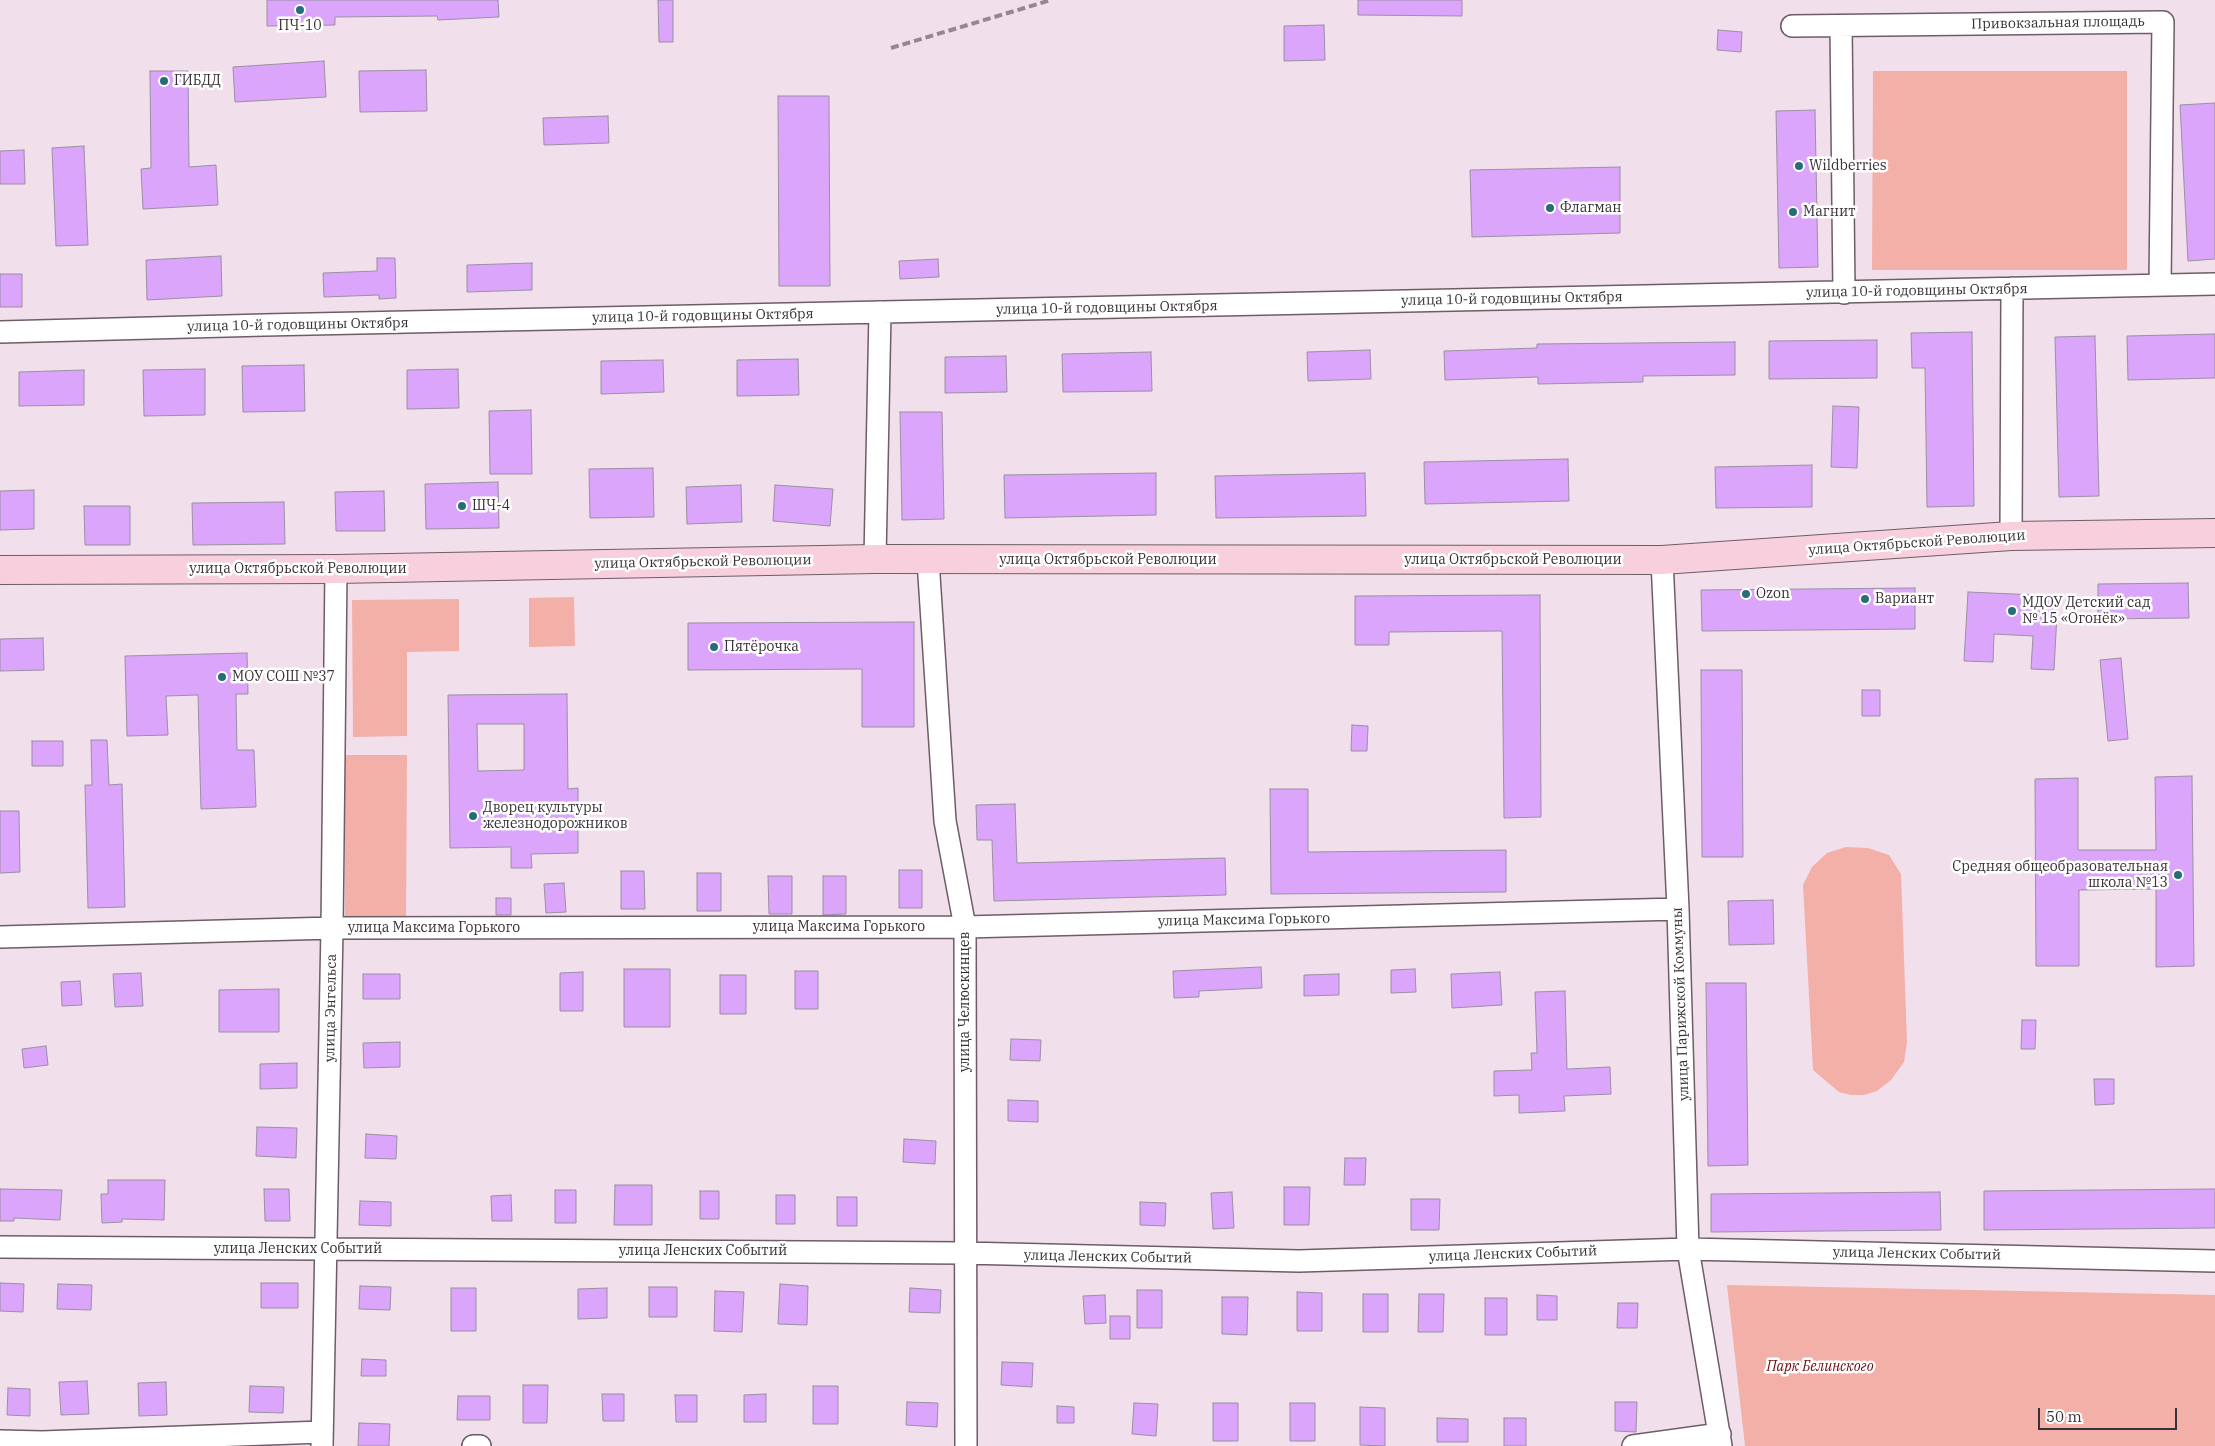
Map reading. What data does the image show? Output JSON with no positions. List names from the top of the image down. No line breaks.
{"streets":{"street":["Привокзальная площадь","улица 10-й годовщины Октября","улица Октябрьской Революции","улица Максима Горького","улица Челюскинцев","улица Парижской Коммуны","улица Энгельса","улица Ленских Событий"]},"crossings":[["Привокзальная площадь","улица 10-й годовщины Октября"],["улица Октябрьской Революции","улица Челюскинцев"],["улица Октябрьской Революции","улица Парижской Коммуны"],["улица Октябрьской Революции","улица Энгельса"],["улица Максима Горького","улица Челюскинцев"],["улица Максима Горького","улица Парижской Коммуны"],["улица Максима Горького","улица Энгельса"],["улица Челюскинцев","улица Ленских Событий"],["улица Парижской Коммуны","улица Ленских Событий"],["улица Энгельса","улица Ленских Событий"]],"parks":["Парк Белинского"],"places":["ПЧ-10","ГИБДД","Wildberries","Флагман","Магнит","ШЧ-4","Ozon","Вариант","МДОУ Детский сад № 15 «Огонёк»","Пятёрочка","МОУ СОШ №37","Дворец культуры железнодорожников","Средняя общеобразовательная школа №13"],"scale_bar":"50 m"}
